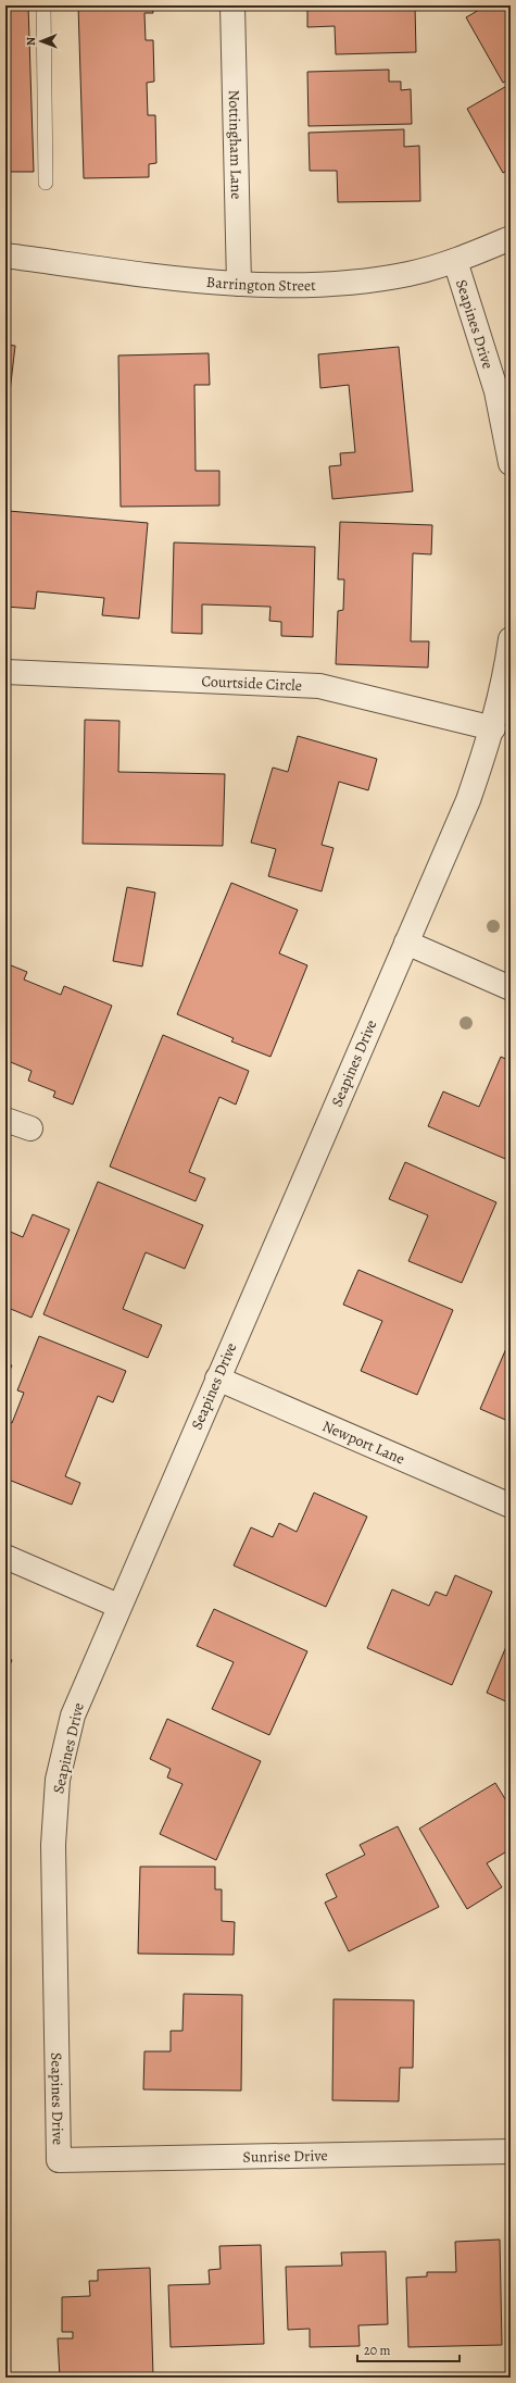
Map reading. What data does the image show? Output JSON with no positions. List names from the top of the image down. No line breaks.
{"streets":{"street":["Nottingham Lane","Barrington Street","Seapines Drive","Courtside Circle","Newport Lane","Sunrise Drive"]},"crossings":[["Nottingham Lane","Barrington Street"],["Barrington Street","Seapines Drive"],["Seapines Drive","Courtside Circle"],["Seapines Drive","Newport Lane"],["Seapines Drive","Sunrise Drive"]],"scale_bar":"20 m","north":"left"}
